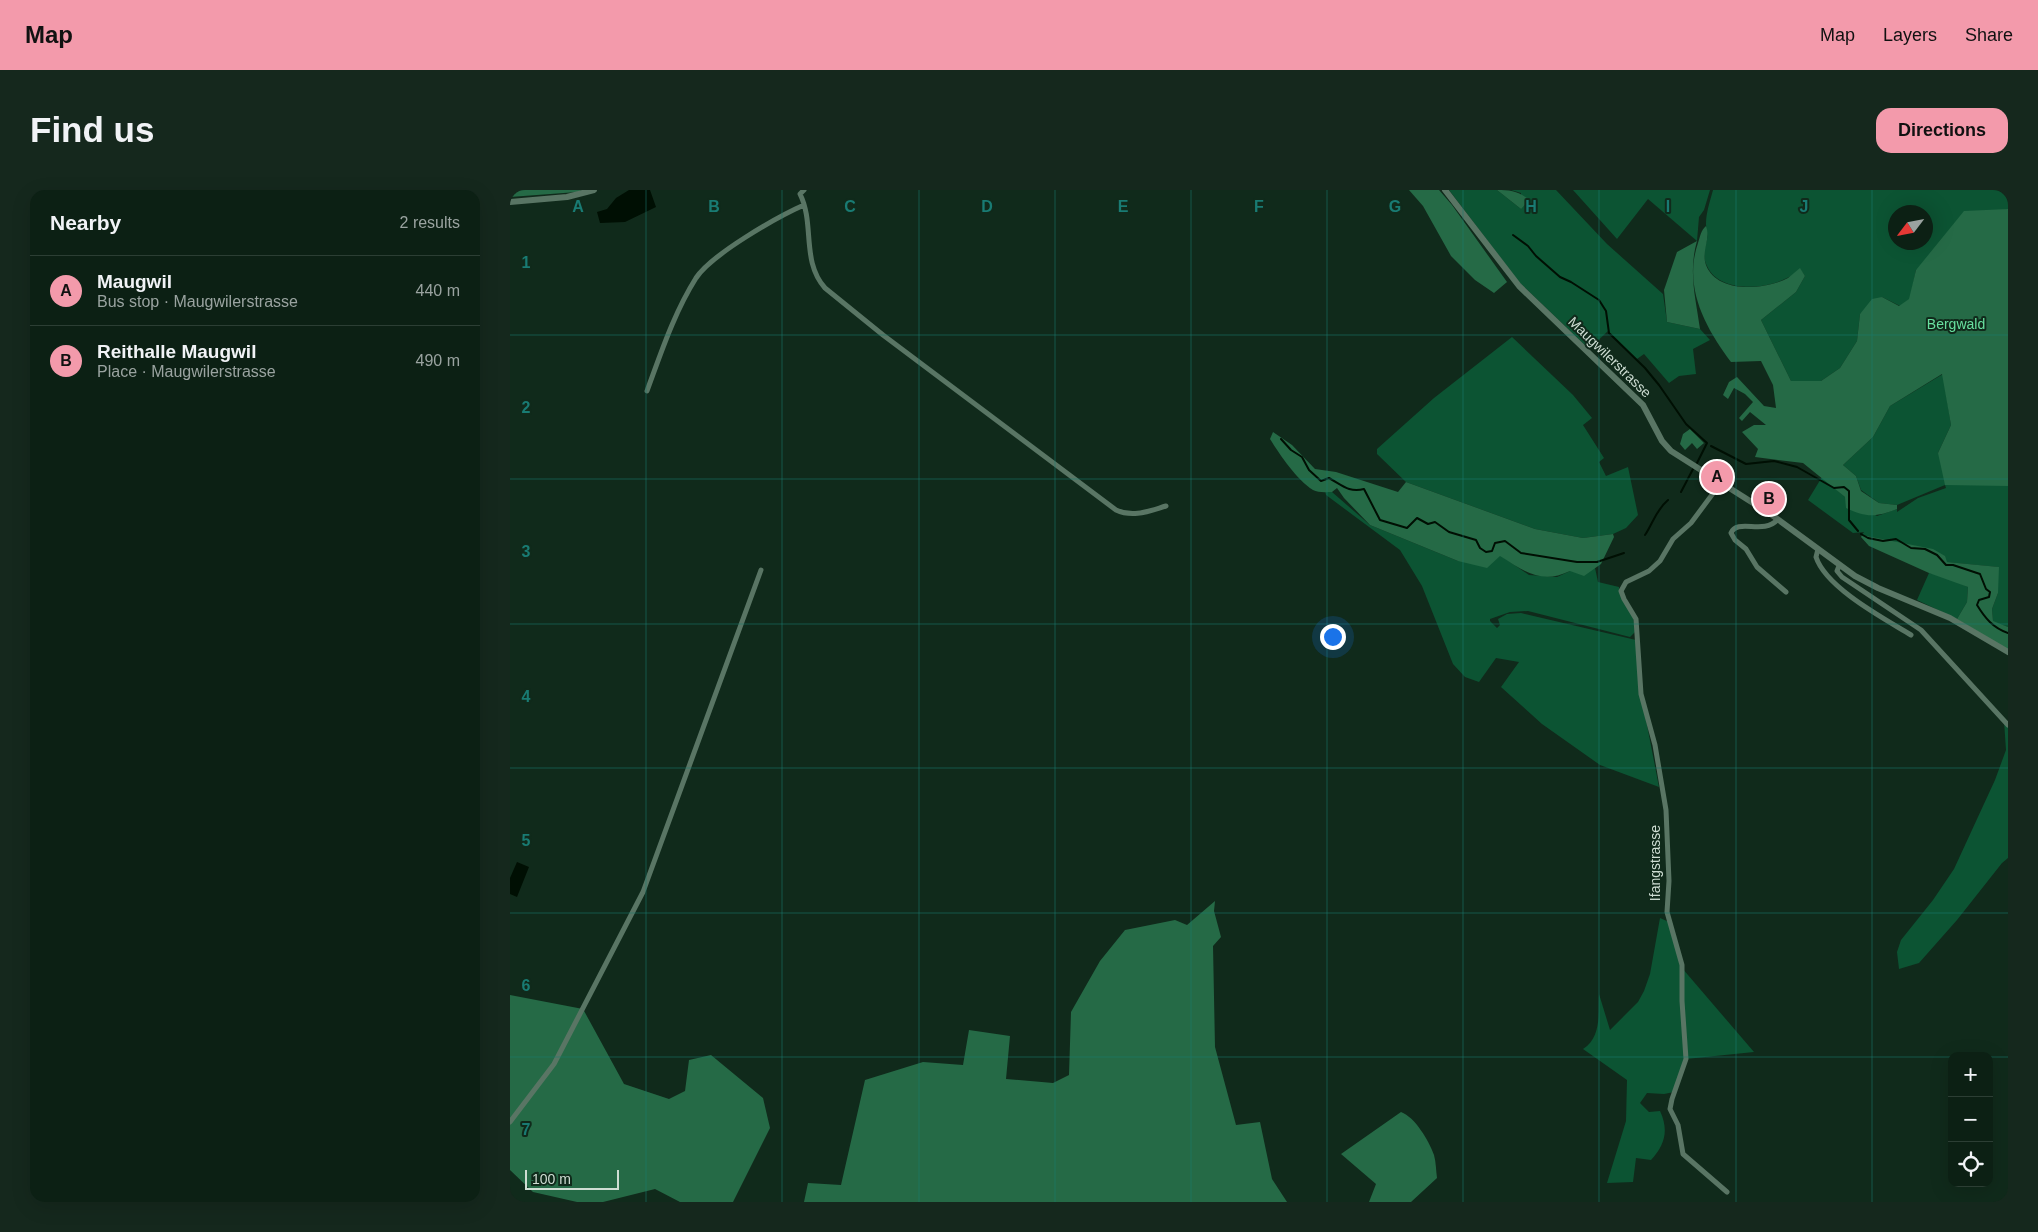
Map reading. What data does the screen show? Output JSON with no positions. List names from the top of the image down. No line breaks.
{"streets":{"street":["Maugwilerstrasse","Ifangstrasse"]},"crossings":[["Maugwilerstrasse","Ifangstrasse"]],"parks":["Bergwald"],"scale_bar":"100 m","north":"bottom left","page":{"header":"Map","nav":["Map","Layers","Share"],"buttons":"Directions","title":"Find us","heading":["Nearby","2 results"],"list":[{"mark":"A","name":"Maugwil","note":"Bus stop · Maugwilerstrasse","value":"440 m"},{"mark":"B","name":"Reithalle Maugwil","note":"Place · Maugwilerstrasse","value":"490 m"}],"pins":["A","B"],"map_buttons":["+","−"],"scale":"100 m"},"grid":{"columns":["A","B","C","D","E","F","G","H","I","J"],"rows":["1","2","3","4","5","6","7"]}}
